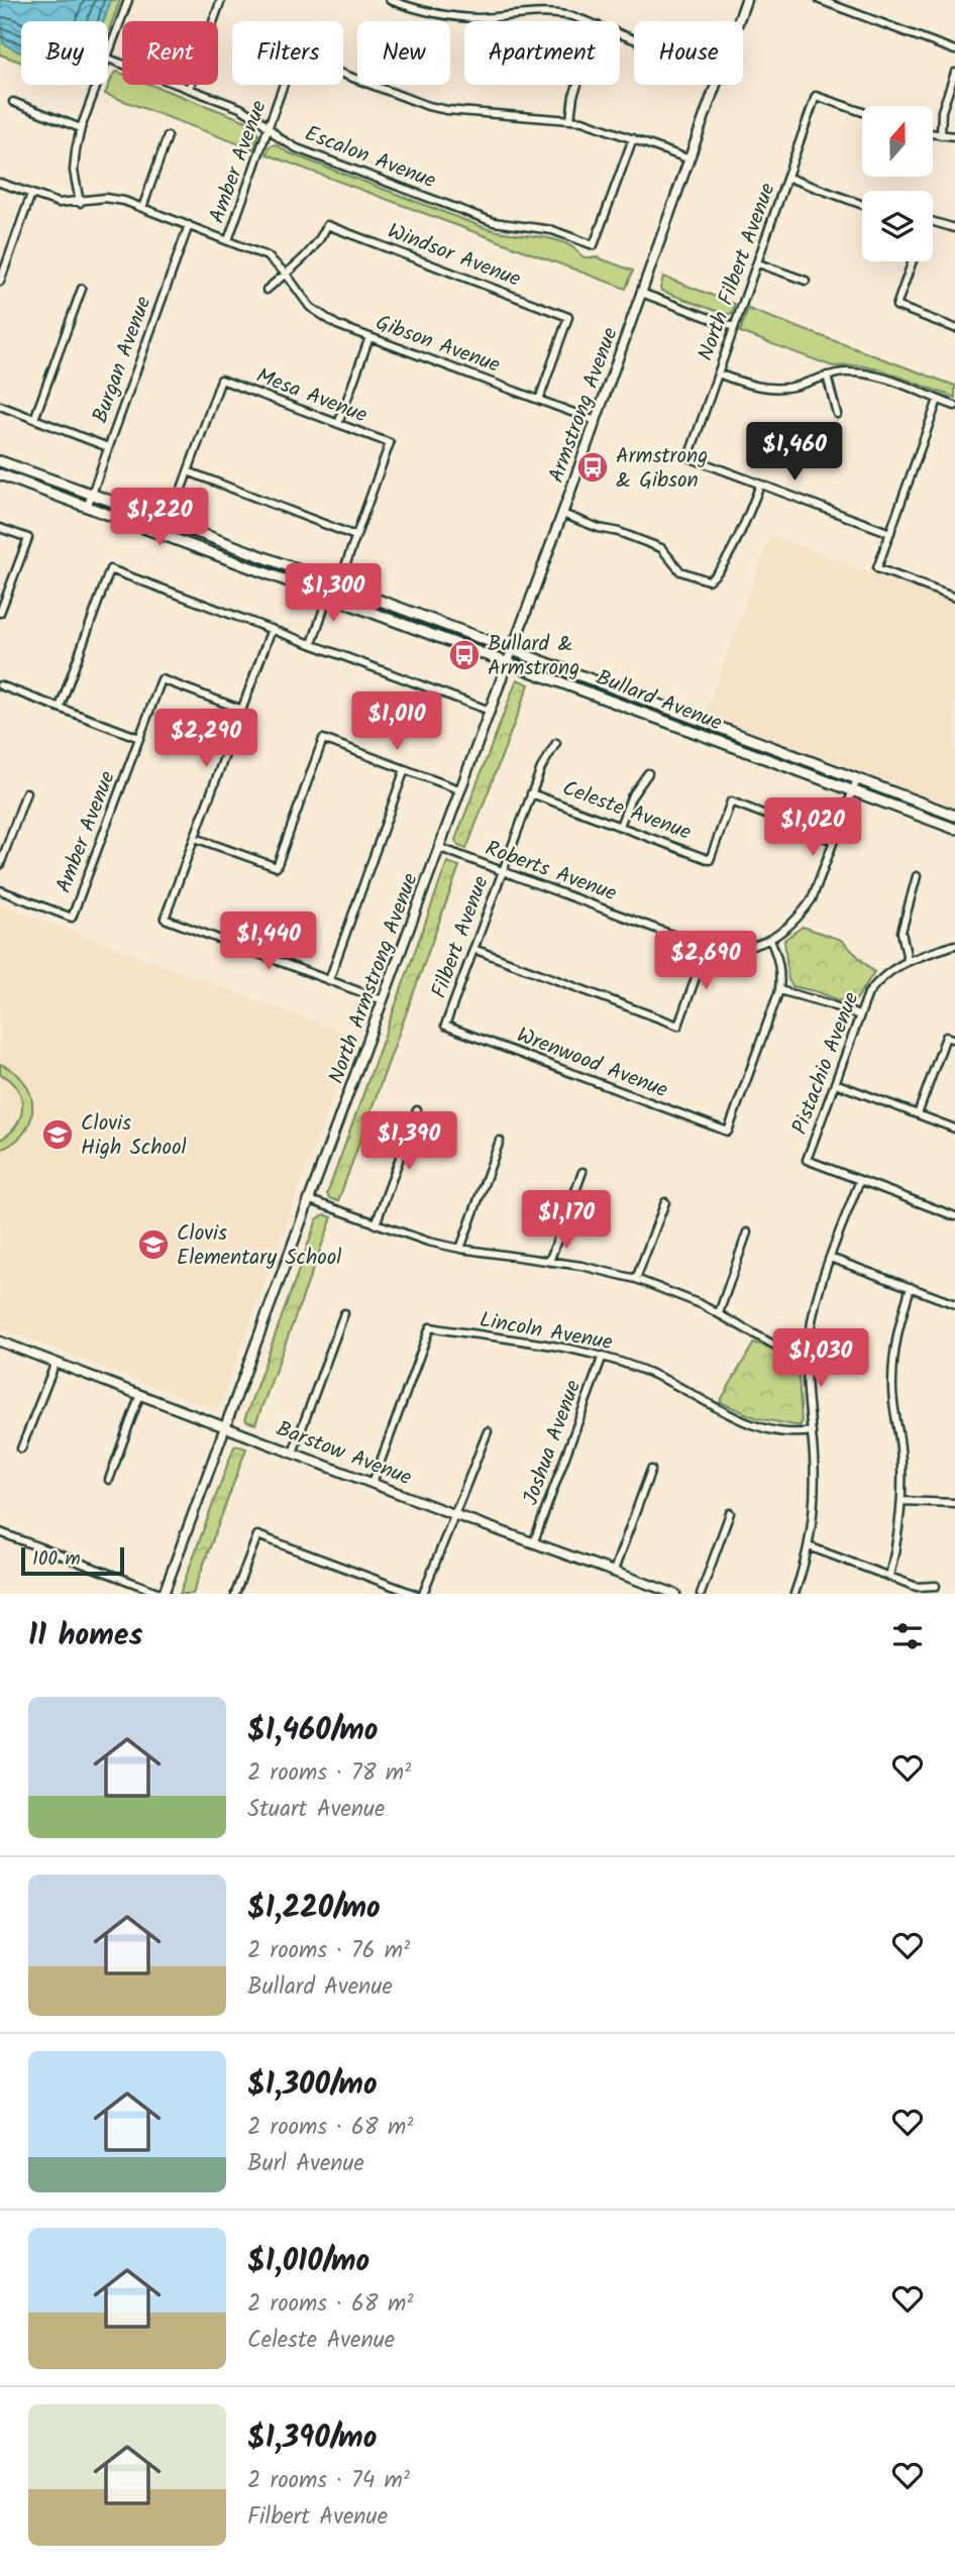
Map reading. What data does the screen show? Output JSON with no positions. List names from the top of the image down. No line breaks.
{"streets":{"main road":["Bullard Avenue"],"street":["Escalon Avenue","Amber Avenue","Windsor Avenue","North Filbert Avenue","Gibson Avenue","Burgan Avenue","Mesa Avenue","Armstrong Avenue","Celeste Avenue","Roberts Avenue","Filbert Avenue","North Armstrong Avenue","Wrenwood Avenue","Pistachio Avenue","Lincoln Avenue","Joshua Avenue","Barstow Avenue"]},"crossings":[["Escalon Avenue","Amber Avenue"],["Amber Avenue","Gibson Avenue"],["Windsor Avenue","Gibson Avenue"],["Gibson Avenue","Burgan Avenue"],["Gibson Avenue","Armstrong Avenue"],["Burgan Avenue","Bullard Avenue"],["Armstrong Avenue","Bullard Avenue"],["Armstrong Avenue","North Armstrong Avenue"],["Bullard Avenue","North Armstrong Avenue"],["Celeste Avenue","Filbert Avenue"],["Roberts Avenue","Filbert Avenue"],["Roberts Avenue","North Armstrong Avenue"],["Filbert Avenue","Wrenwood Avenue"],["North Armstrong Avenue","Barstow Avenue"],["Lincoln Avenue","Joshua Avenue"],["Lincoln Avenue","Barstow Avenue"],["Joshua Avenue","Barstow Avenue"]],"places":{"bus stop":["Armstrong & Gibson","Bullard & Armstrong"],"school or university":["Clovis High School","Clovis Elementary School"]},"scale_bar":"100 m","north":"top","page":{"chip":["Buy","Rent","Filters","New","Apartment","House"],"price":["$1,460","$1,220","$1,300","$1,010","$2,290","$1,020","$1,440","$2,690","$1,390","$1,170","$1,030"],"scale":"100 m","heading":"11 homes","list":[{"name":"$1,460/mo","note":"2 rooms · 78 m² · Stuart Avenue"},{"name":"$1,220/mo","note":"2 rooms · 76 m² · Bullard Avenue"},{"name":"$1,300/mo","note":"2 rooms · 68 m² · Burl Avenue"},{"name":"$1,010/mo","note":"2 rooms · 68 m² · Celeste Avenue"},{"name":"$1,390/mo","note":"2 rooms · 74 m² · Filbert Avenue"}]}}
